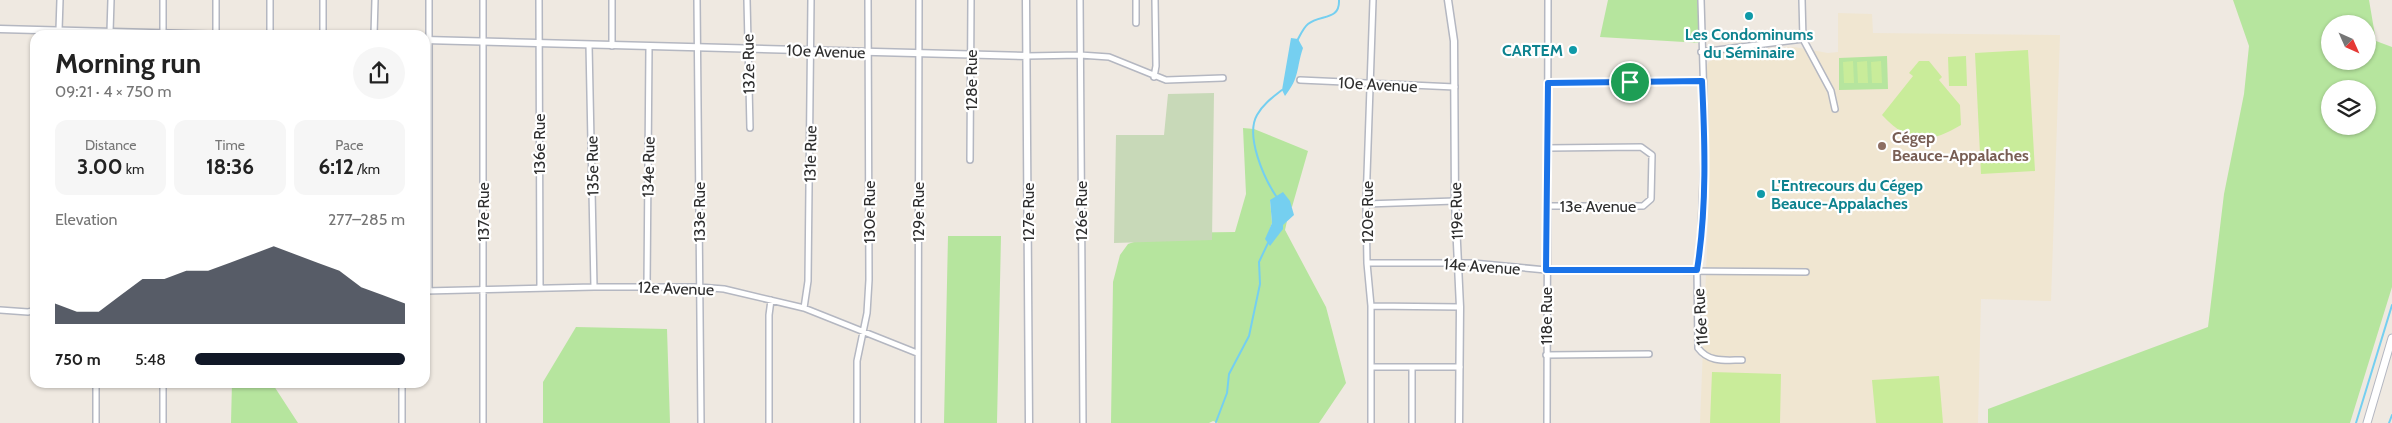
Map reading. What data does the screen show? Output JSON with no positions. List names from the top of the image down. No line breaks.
{"streets":{"street":["10e Avenue","132e Rue","128e Rue","136e Rue","131e Rue","135e Rue","134e Rue","13e Avenue","126e Rue","119e Rue","137e Rue","133e Rue","130e Rue","129e Rue","127e Rue","120e Rue","14e Avenue","12e Avenue","118e Rue","116e Rue"]},"crossings":[["10e Avenue","132e Rue"],["10e Avenue","128e Rue"],["10e Avenue","136e Rue"],["10e Avenue","131e Rue"],["10e Avenue","135e Rue"],["10e Avenue","134e Rue"],["10e Avenue","126e Rue"],["10e Avenue","119e Rue"],["10e Avenue","137e Rue"],["10e Avenue","133e Rue"],["10e Avenue","130e Rue"],["10e Avenue","129e Rue"],["10e Avenue","127e Rue"],["10e Avenue","120e Rue"],["136e Rue","12e Avenue"],["131e Rue","12e Avenue"],["135e Rue","12e Avenue"],["134e Rue","12e Avenue"],["13e Avenue","118e Rue"],["119e Rue","14e Avenue"],["137e Rue","12e Avenue"],["133e Rue","12e Avenue"],["130e Rue","12e Avenue"],["129e Rue","12e Avenue"],["120e Rue","14e Avenue"],["14e Avenue","118e Rue"],["14e Avenue","116e Rue"]],"places":["Les Condominums du Séminaire","CARTEM","Cégep Beauce-Appalaches","L'Entrecours du Cégep Beauce-Appalaches"],"north":"bottom right","page":{"heading":["Morning run","09:21 · 4 × 750 m"],"stats":[["Distance","3.00 km"],["Time","18:36"],["Pace","6:12 /km"]],"chart":["Elevation","277–285 m"],"list":[{"name":"750 m","note":"5:48"}]}}
